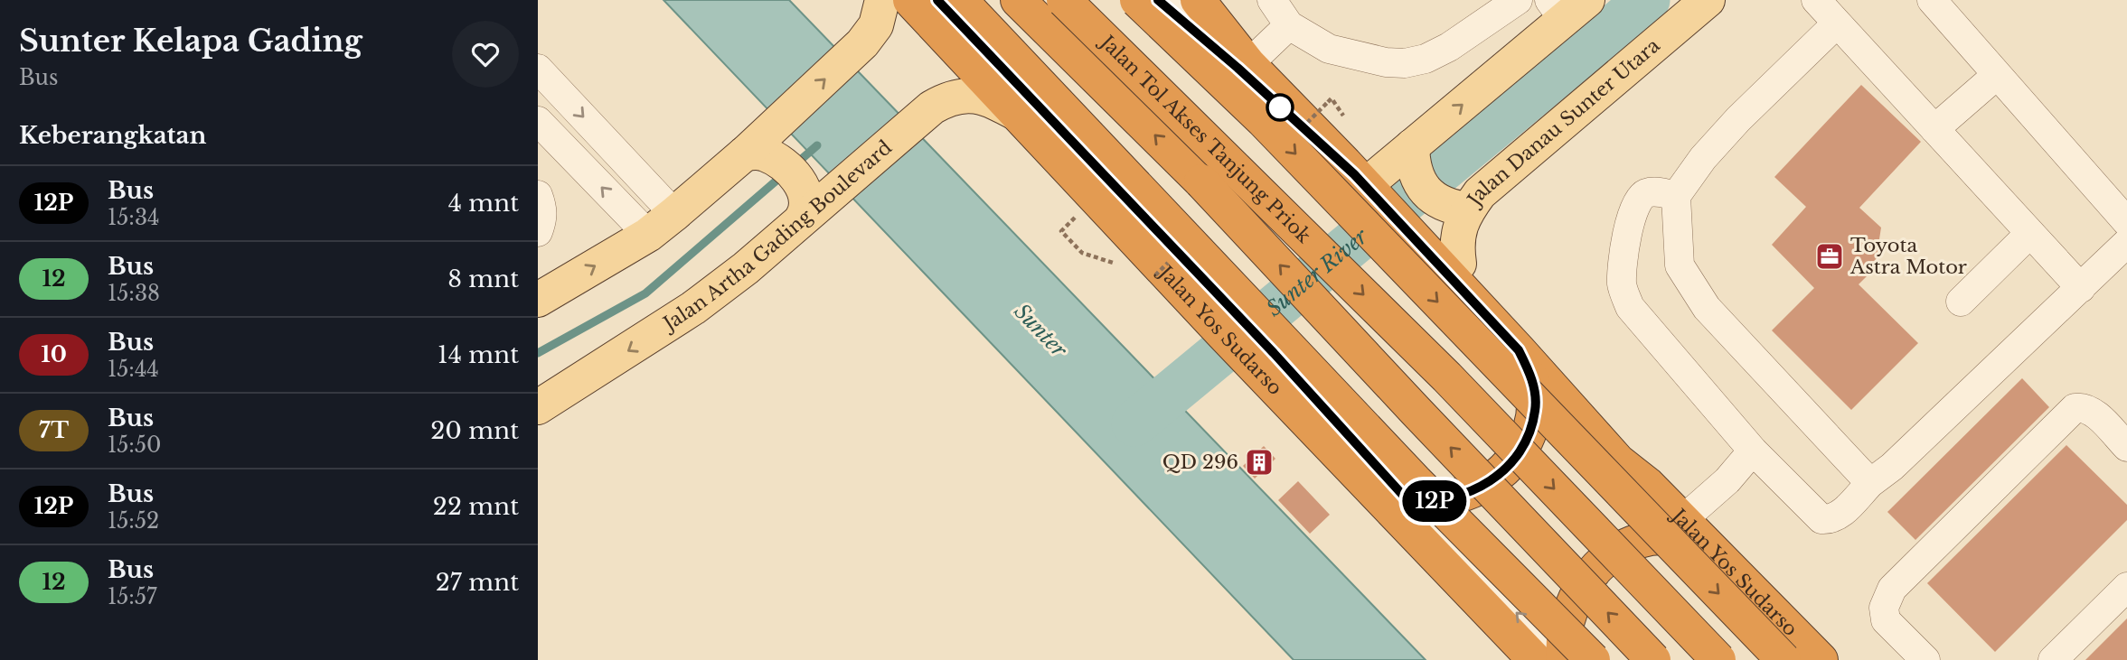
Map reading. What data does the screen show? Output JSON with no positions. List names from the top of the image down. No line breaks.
{"streets":{"highway":["Jalan Tol Akses Tanjung Priok","Jalan Yos Sudarso"],"main road":["Jalan Danau Sunter Utara","Jalan Artha Gading Boulevard"]},"crossings":[["Jalan Danau Sunter Utara","Jalan Yos Sudarso"],["Jalan Artha Gading Boulevard","Jalan Yos Sudarso"]],"water":["Sunter River","Sunter"],"places":{"office":["Toyota Astra Motor"],"building":["QD 296"]},"lines":["bus line 12P"],"page":{"heading":[["Sunter Kelapa Gading","Bus"],"Keberangkatan"],"on_map":"12P","list":[{"mark":"12P","name":"Bus","note":"15:34","value":"4 mnt"},{"mark":"12","name":"Bus","note":"15:38","value":"8 mnt"},{"mark":"10","name":"Bus","note":"15:44","value":"14 mnt"},{"mark":"7T","name":"Bus","note":"15:50","value":"20 mnt"},{"mark":"12P","name":"Bus","note":"15:52","value":"22 mnt"},{"mark":"12","name":"Bus","note":"15:57","value":"27 mnt"}]}}
